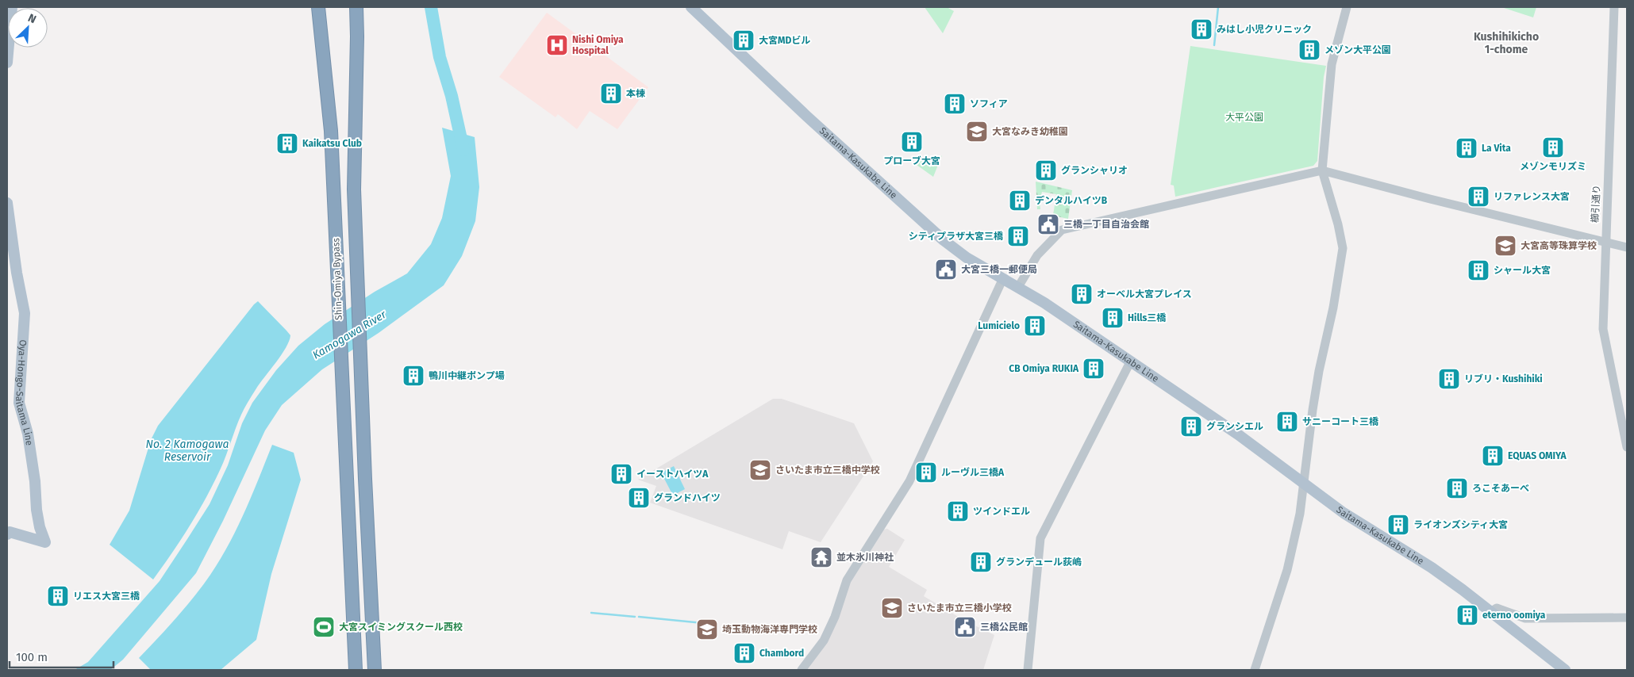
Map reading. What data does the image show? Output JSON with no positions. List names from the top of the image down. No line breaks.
{"streets":{"highway":["Shin-Omiya Bypass"],"main road":["Saitama-Kasukabe Line","Oya-Hongo-Saitama Line"],"street":["櫛引通り"]},"districts":["Kushihikicho 1-chome"],"water":["Kamogawa River","No. 2 Kamogawa Reservoir"],"parks":["大平公園"],"places":{"building":["みはし小児クリニック","大宮MDビル","メゾン大平公園","本棟","ソフィア","プローブ大宮","Kaikatsu Club","メゾンモリズミ","La Vita","グランシャリオ","リファレンス大宮","デンタルハイツB","シティプラザ大宮三橋","シャール大宮","オーベル大宮プレイス","Hills三橋","Lumicielo","CB Omiya RUKIA","鴨川中継ポンプ場","リブリ・Kushihiki","サニーコート三橋","グランシエル","EQUAS OMIYA","ルーヴル三橋A","イーストハイツA","ろこそあーべ","グランドハイツ","ツインドエル","ライオンズシティ大宮","グランデュール荻嶋","リエス大宮三橋","eterno oomiya","Chambord"],"hospital":["Nishi Omiya Hospital"],"school or university":["大宮なみき幼稚園","大宮高等珠算学校","さいたま市立三橋中学校","さいたま市立三橋小学校","埼玉動物海洋専門学校"],"public building":["三橋一丁目自治会館","大宮三橋一郵便局","三橋公民館"],"temple":["並木氷川神社"],"sports":["大宮スイミングスクール西校"]},"scale_bar":"100 m","north":"top right"}
